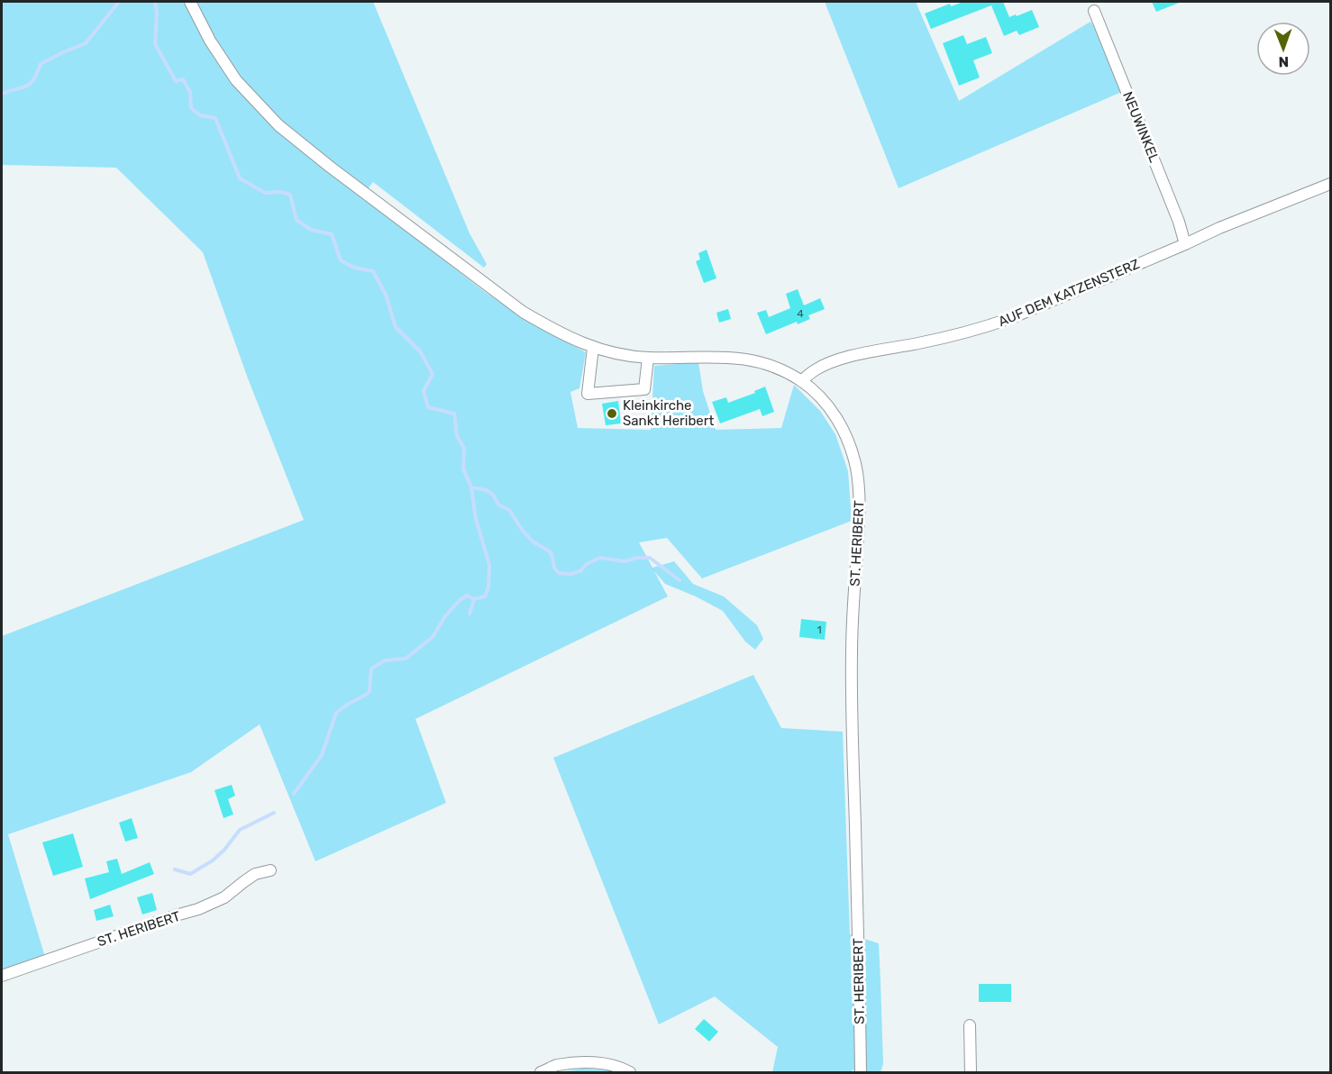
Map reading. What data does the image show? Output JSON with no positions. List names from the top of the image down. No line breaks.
{"streets":{"street":["NEUWINKEL","AUF DEM KATZENSTERZ","ST. HERIBERT"]},"crossings":[["NEUWINKEL","AUF DEM KATZENSTERZ"],["AUF DEM KATZENSTERZ","ST. HERIBERT"]],"places":["Kleinkirche Sankt Heribert"],"house_numbers":["4","1"],"north":"bottom"}
